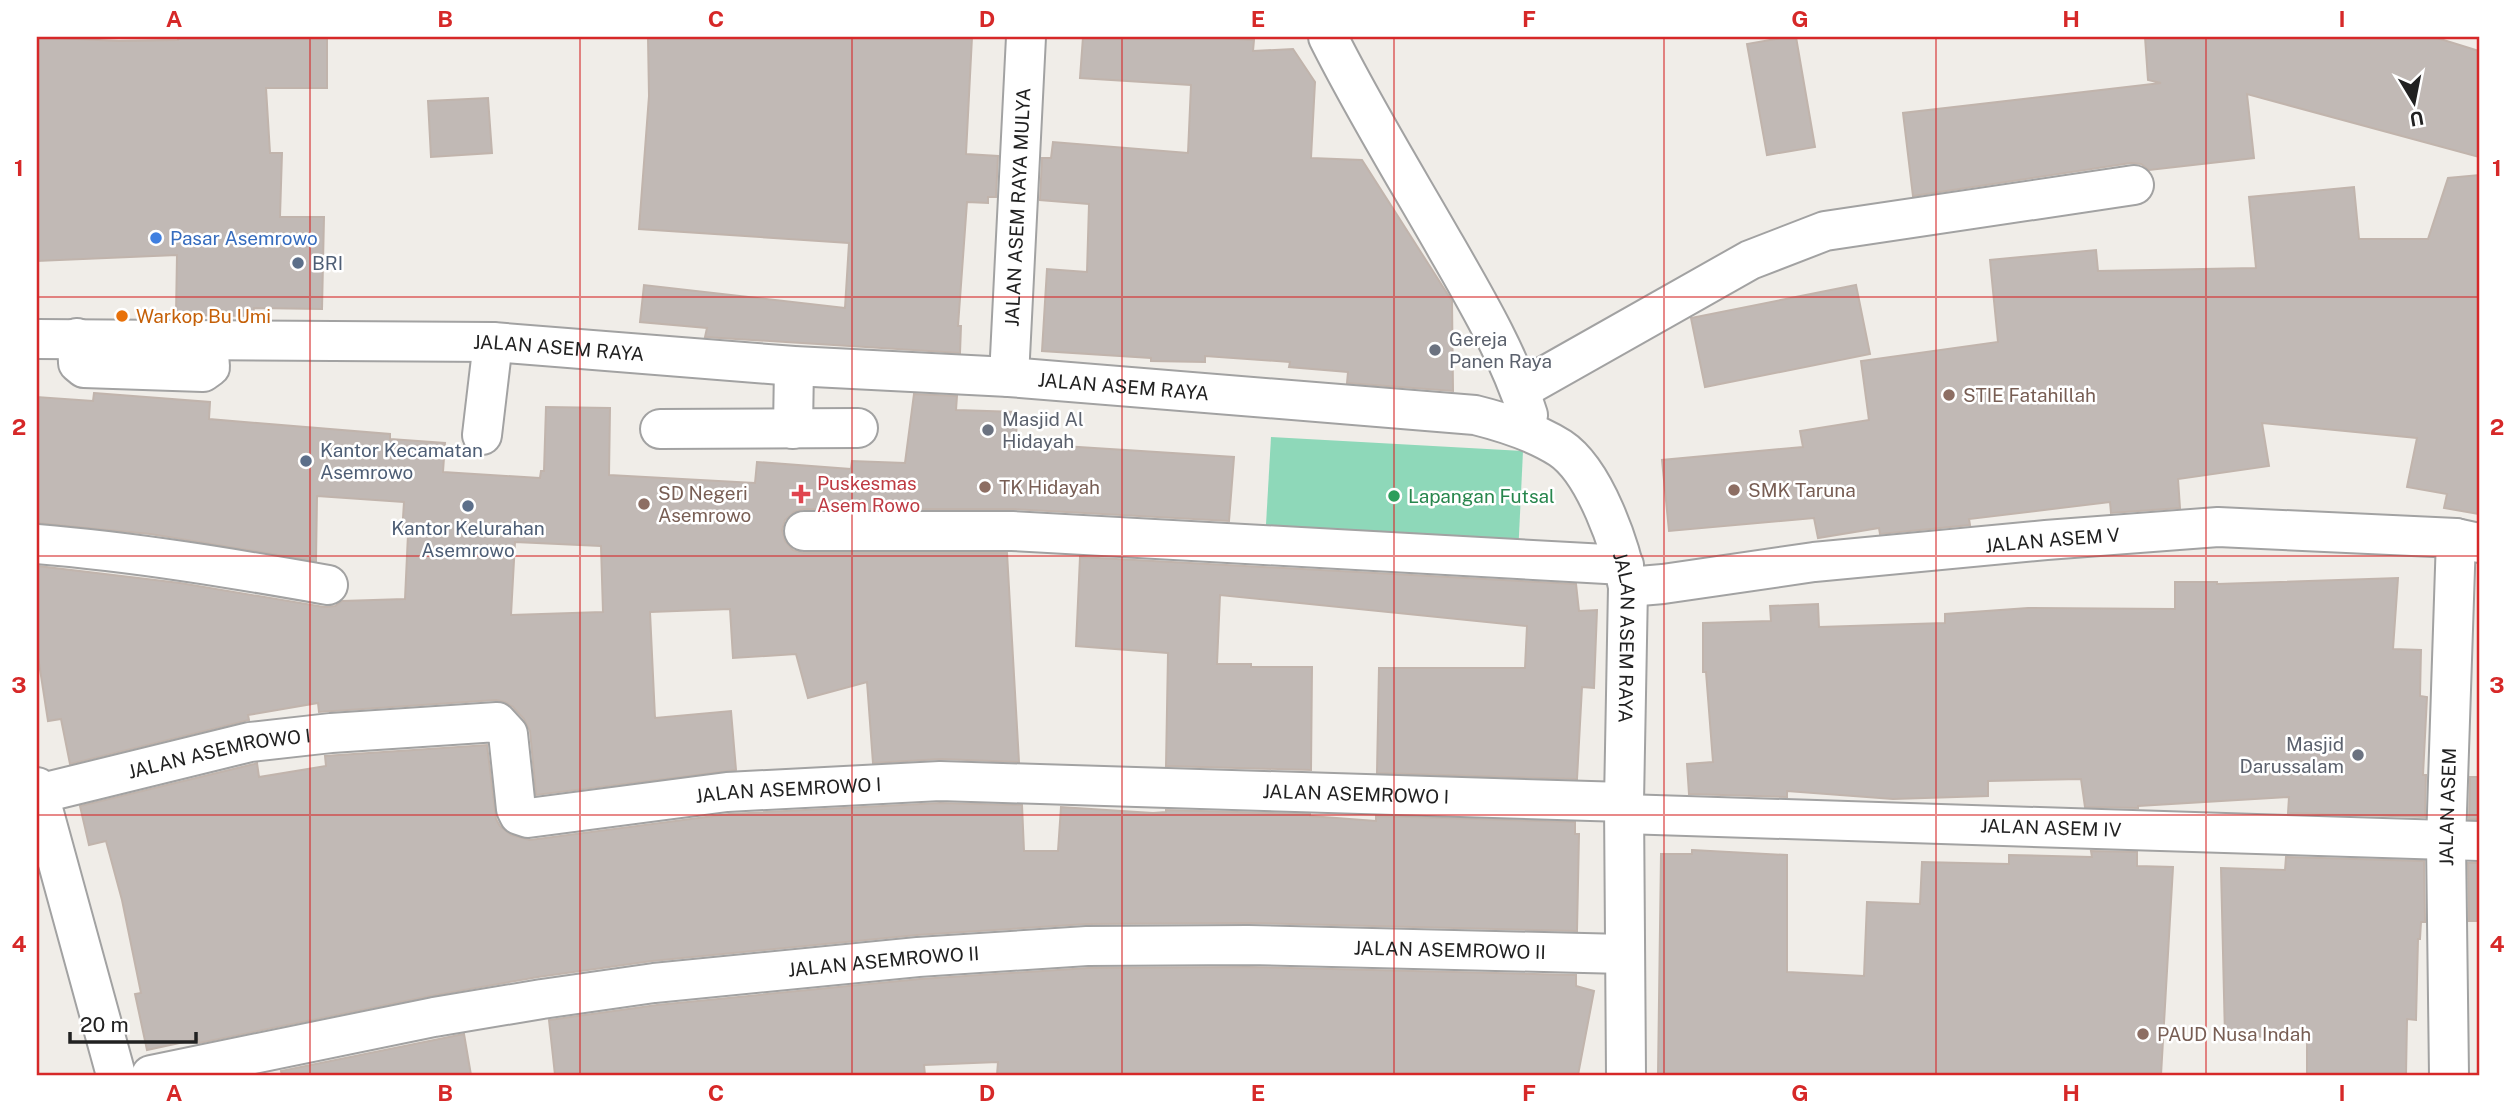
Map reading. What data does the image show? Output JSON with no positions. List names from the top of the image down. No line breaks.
{"streets":{"street":["JALAN ASEM RAYA MULYA","JALAN ASEM RAYA","JALAN ASEM V","JALAN ASEMROWO I","JALAN ASEM","JALAN ASEM IV","JALAN ASEMROWO II"]},"crossings":[["JALAN ASEM RAYA MULYA","JALAN ASEM RAYA"],["JALAN ASEM RAYA","JALAN ASEM V"],["JALAN ASEM RAYA","JALAN ASEMROWO I"],["JALAN ASEM RAYA","JALAN ASEM IV"],["JALAN ASEM RAYA","JALAN ASEMROWO II"],["JALAN ASEM V","JALAN ASEM"],["JALAN ASEMROWO I","JALAN ASEM IV"],["JALAN ASEM","JALAN ASEM IV"]],"places":{"other":["Pasar Asemrowo","BRI","Warkop Bu Umi","Gereja Panen Raya","STIE Fatahillah","Masjid Al Hidayah","Kantor Kecamatan Asemrowo","TK Hidayah","SMK Taruna","Lapangan Futsal","SD Negeri Asemrowo","Kantor Kelurahan Asemrowo","Masjid Darussalam","PAUD Nusa Indah"],"health":["Puskesmas Asem Rowo"]},"scale_bar":"20 m","north":"bottom","grid":{"columns":["A","B","C","D","E","F","G","H","I"],"rows":["1","2","3","4"]}}
